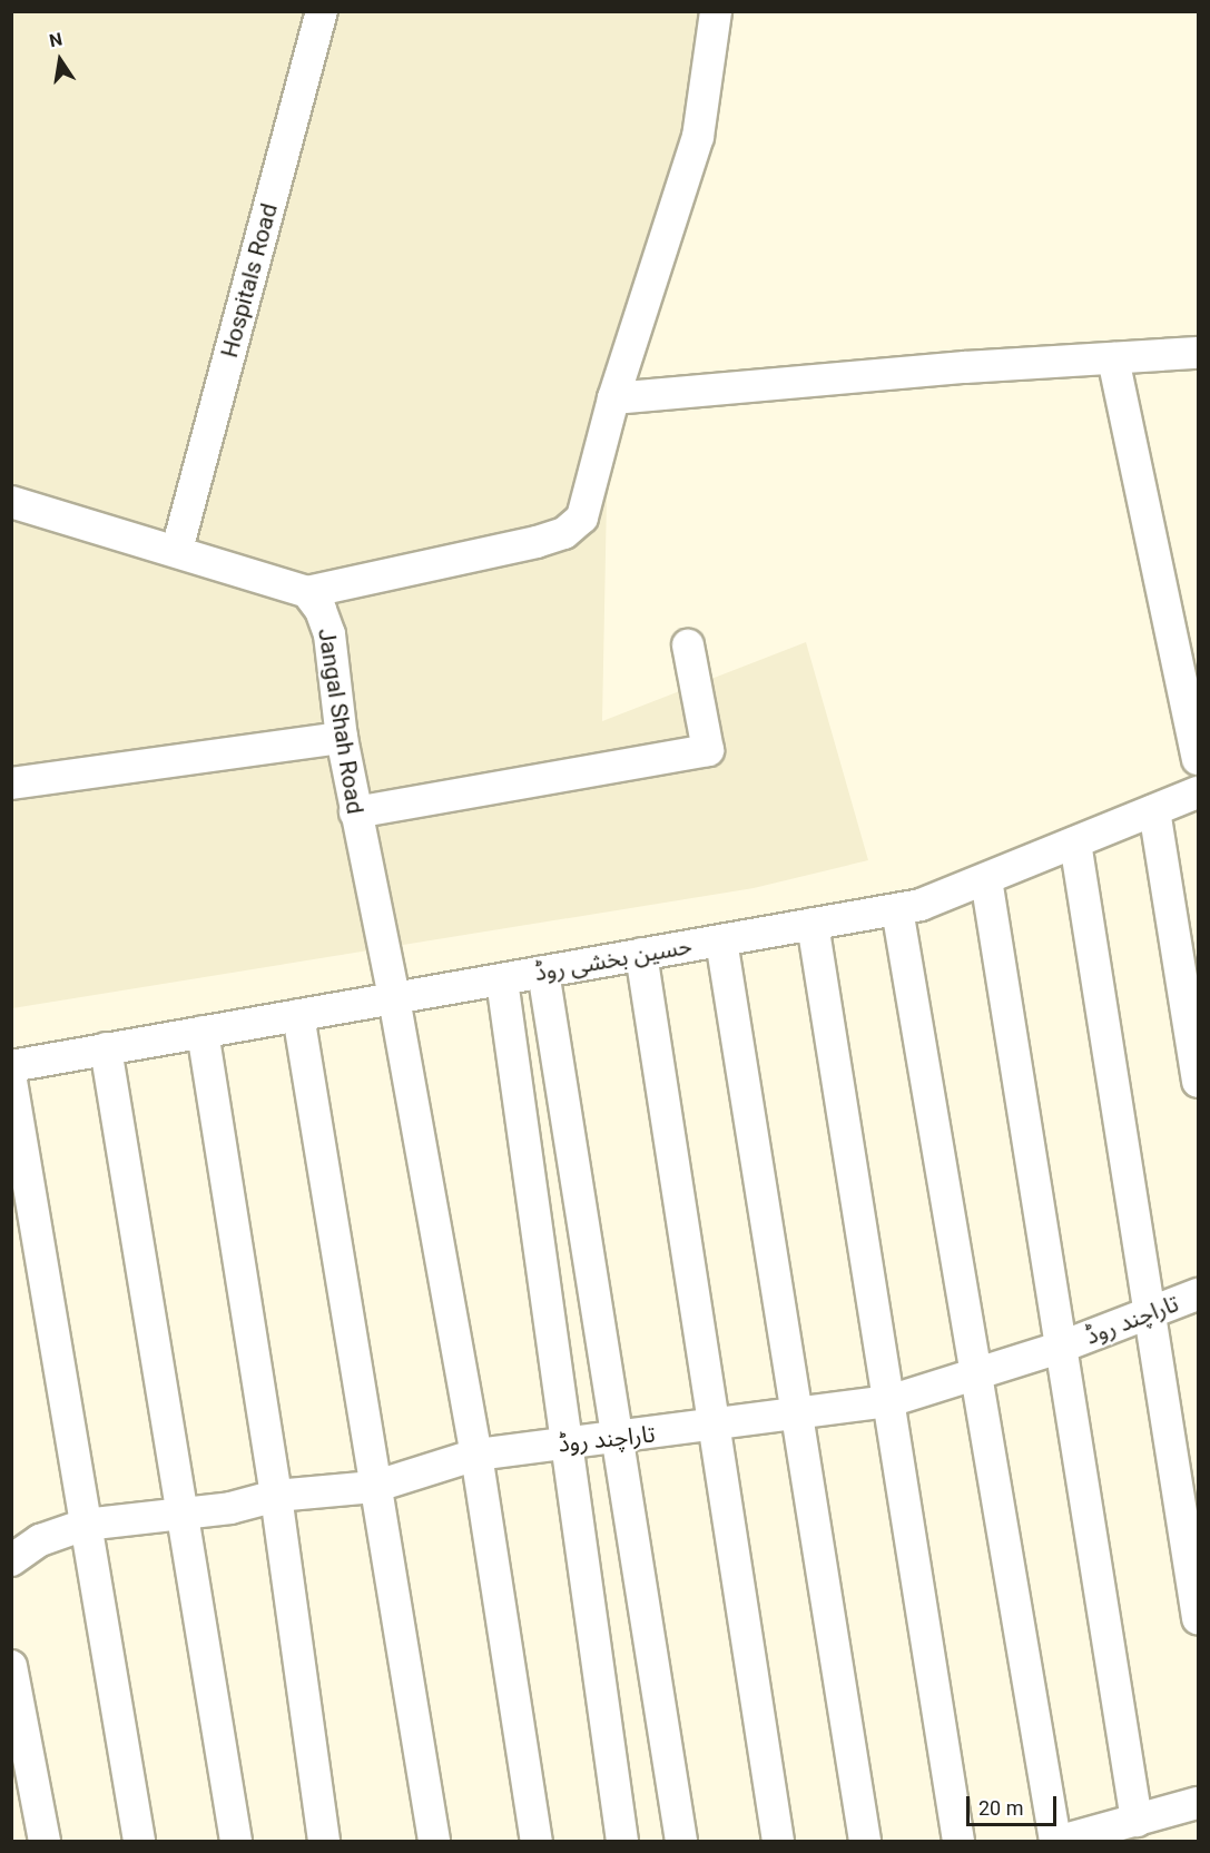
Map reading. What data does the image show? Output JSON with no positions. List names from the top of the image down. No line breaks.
{"streets":{"street":["Hospitals Road","Jangal Shah Road","حسین بخشی روڈ","تاراچند روڈ"]},"crossings":[["Jangal Shah Road","حسین بخشی روڈ"],["Jangal Shah Road","تاراچند روڈ"]],"scale_bar":"20 m","north":"top"}
